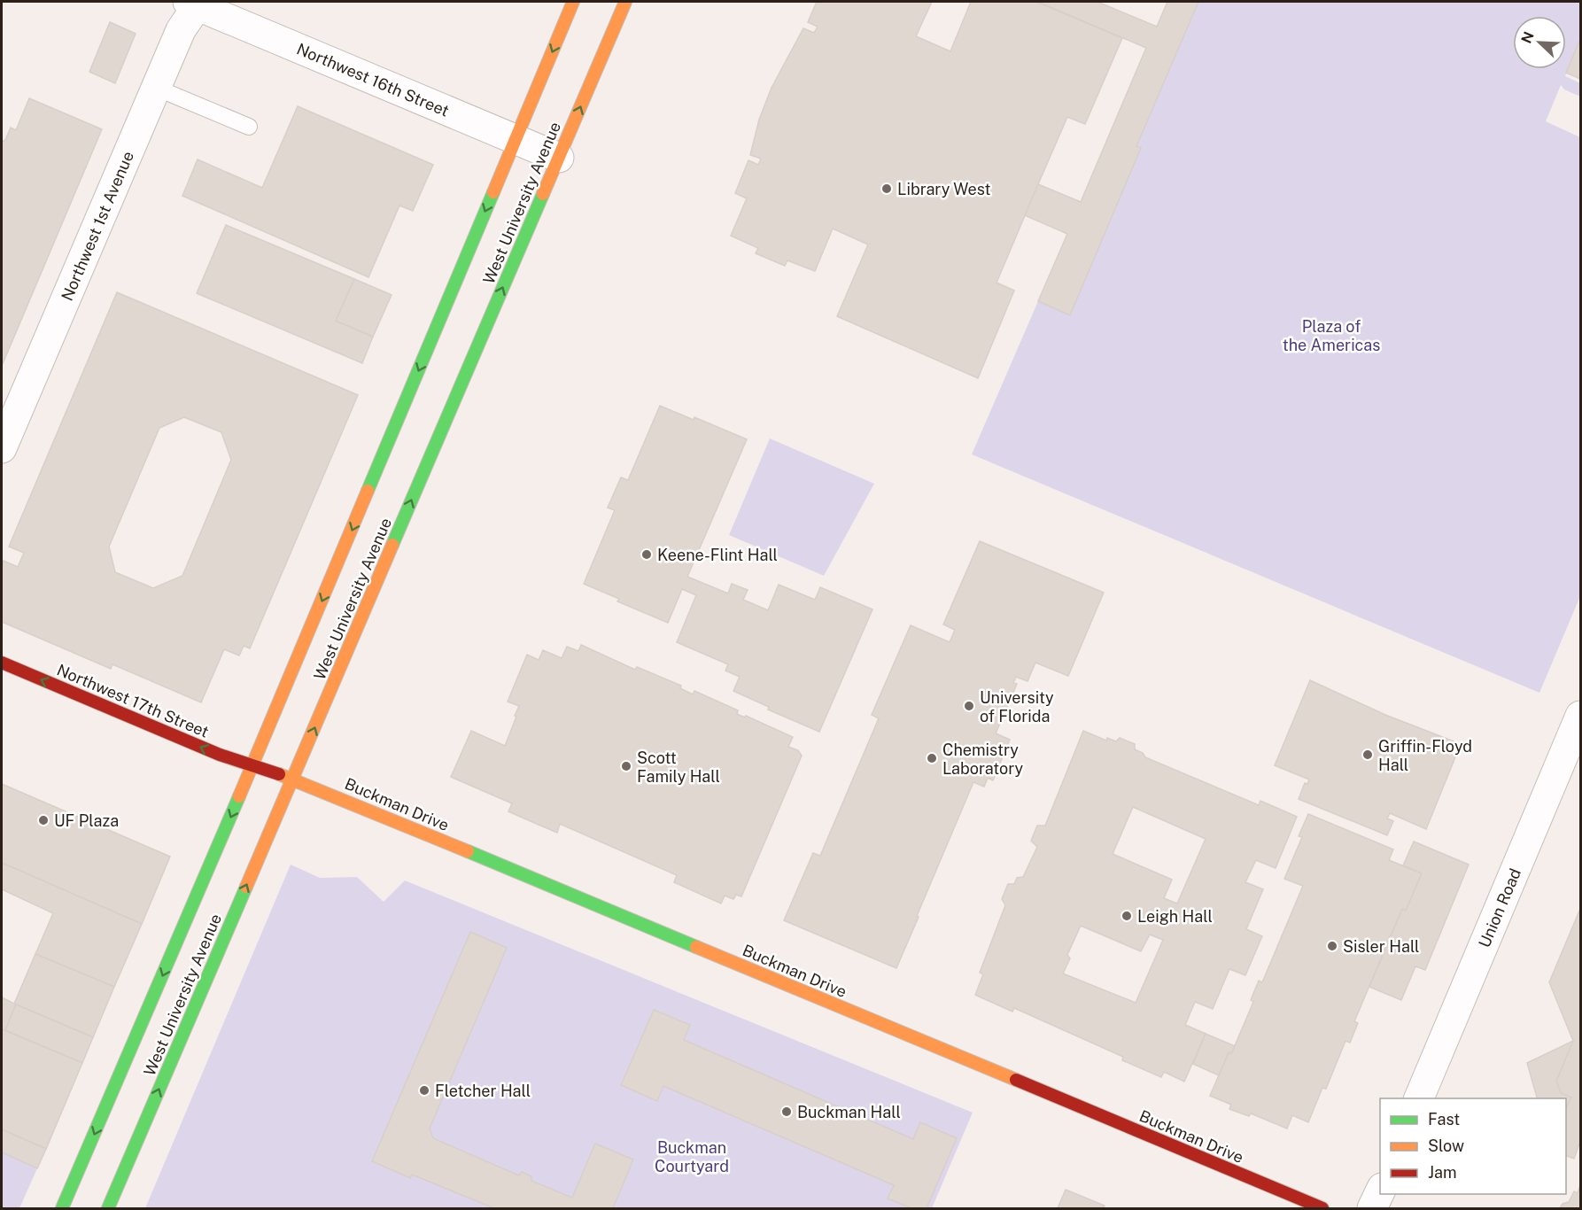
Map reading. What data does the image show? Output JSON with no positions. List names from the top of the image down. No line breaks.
{"streets":{"main road":["West University Avenue","Northwest 17th Street","Buckman Drive"],"street":["Northwest 16th Street","Northwest 1st Avenue","Union Road"]},"crossings":[["Northwest 16th Street","West University Avenue"],["Northwest 16th Street","Northwest 1st Avenue"],["West University Avenue","Northwest 17th Street"],["West University Avenue","Buckman Drive"],["Northwest 17th Street","Buckman Drive"]],"one_way":["Northwest 17th Street"],"parks":["Plaza of the Americas","Buckman Courtyard"],"places":["Library West","Keene-Flint Hall","University of Florida","Griffin-Floyd Hall","Chemistry Laboratory","Scott Family Hall","UF Plaza","Leigh Hall","Sisler Hall","Fletcher Hall","Buckman Hall"],"legend":["Fast","Slow","Jam"],"north":"top left"}
